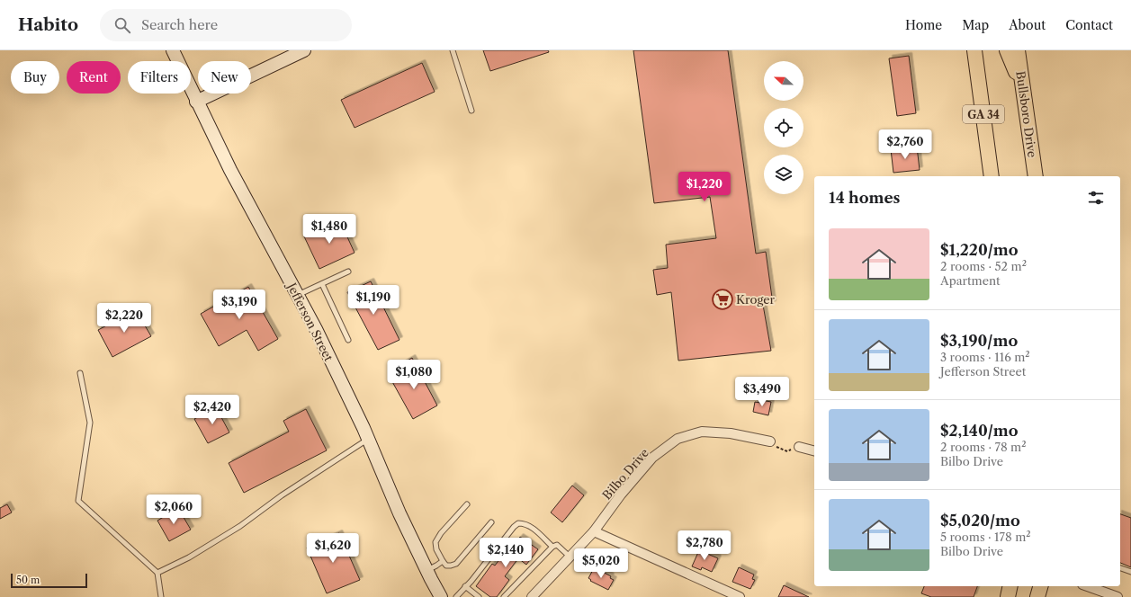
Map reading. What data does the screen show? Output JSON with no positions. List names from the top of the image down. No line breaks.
{"streets":{"main road":["GA 34","Bullsboro Drive"],"street":["Jefferson Street","Bilbo Drive"]},"places":{"supermarket":["Kroger"]},"scale_bar":"50 m","north":"left","page":{"header":"Habito","search":"Search here","nav":["Home","Map","About","Contact"],"chip":["Buy","Rent","Filters","New"],"price":["$2,760","$1,220","$1,480","$1,190","$3,190","$2,220","$1,080","$3,490","$2,420","$2,060","$2,780","$1,620","$2,140","$5,020"],"heading":"14 homes","list":[{"name":"$1,220/mo","note":"2 rooms · 52 m² · Apartment"},{"name":"$3,190/mo","note":"3 rooms · 116 m² · Jefferson Street"},{"name":"$2,140/mo","note":"2 rooms · 78 m² · Bilbo Drive"},{"name":"$5,020/mo","note":"5 rooms · 178 m² · Bilbo Drive"}],"scale":"50 m"}}
